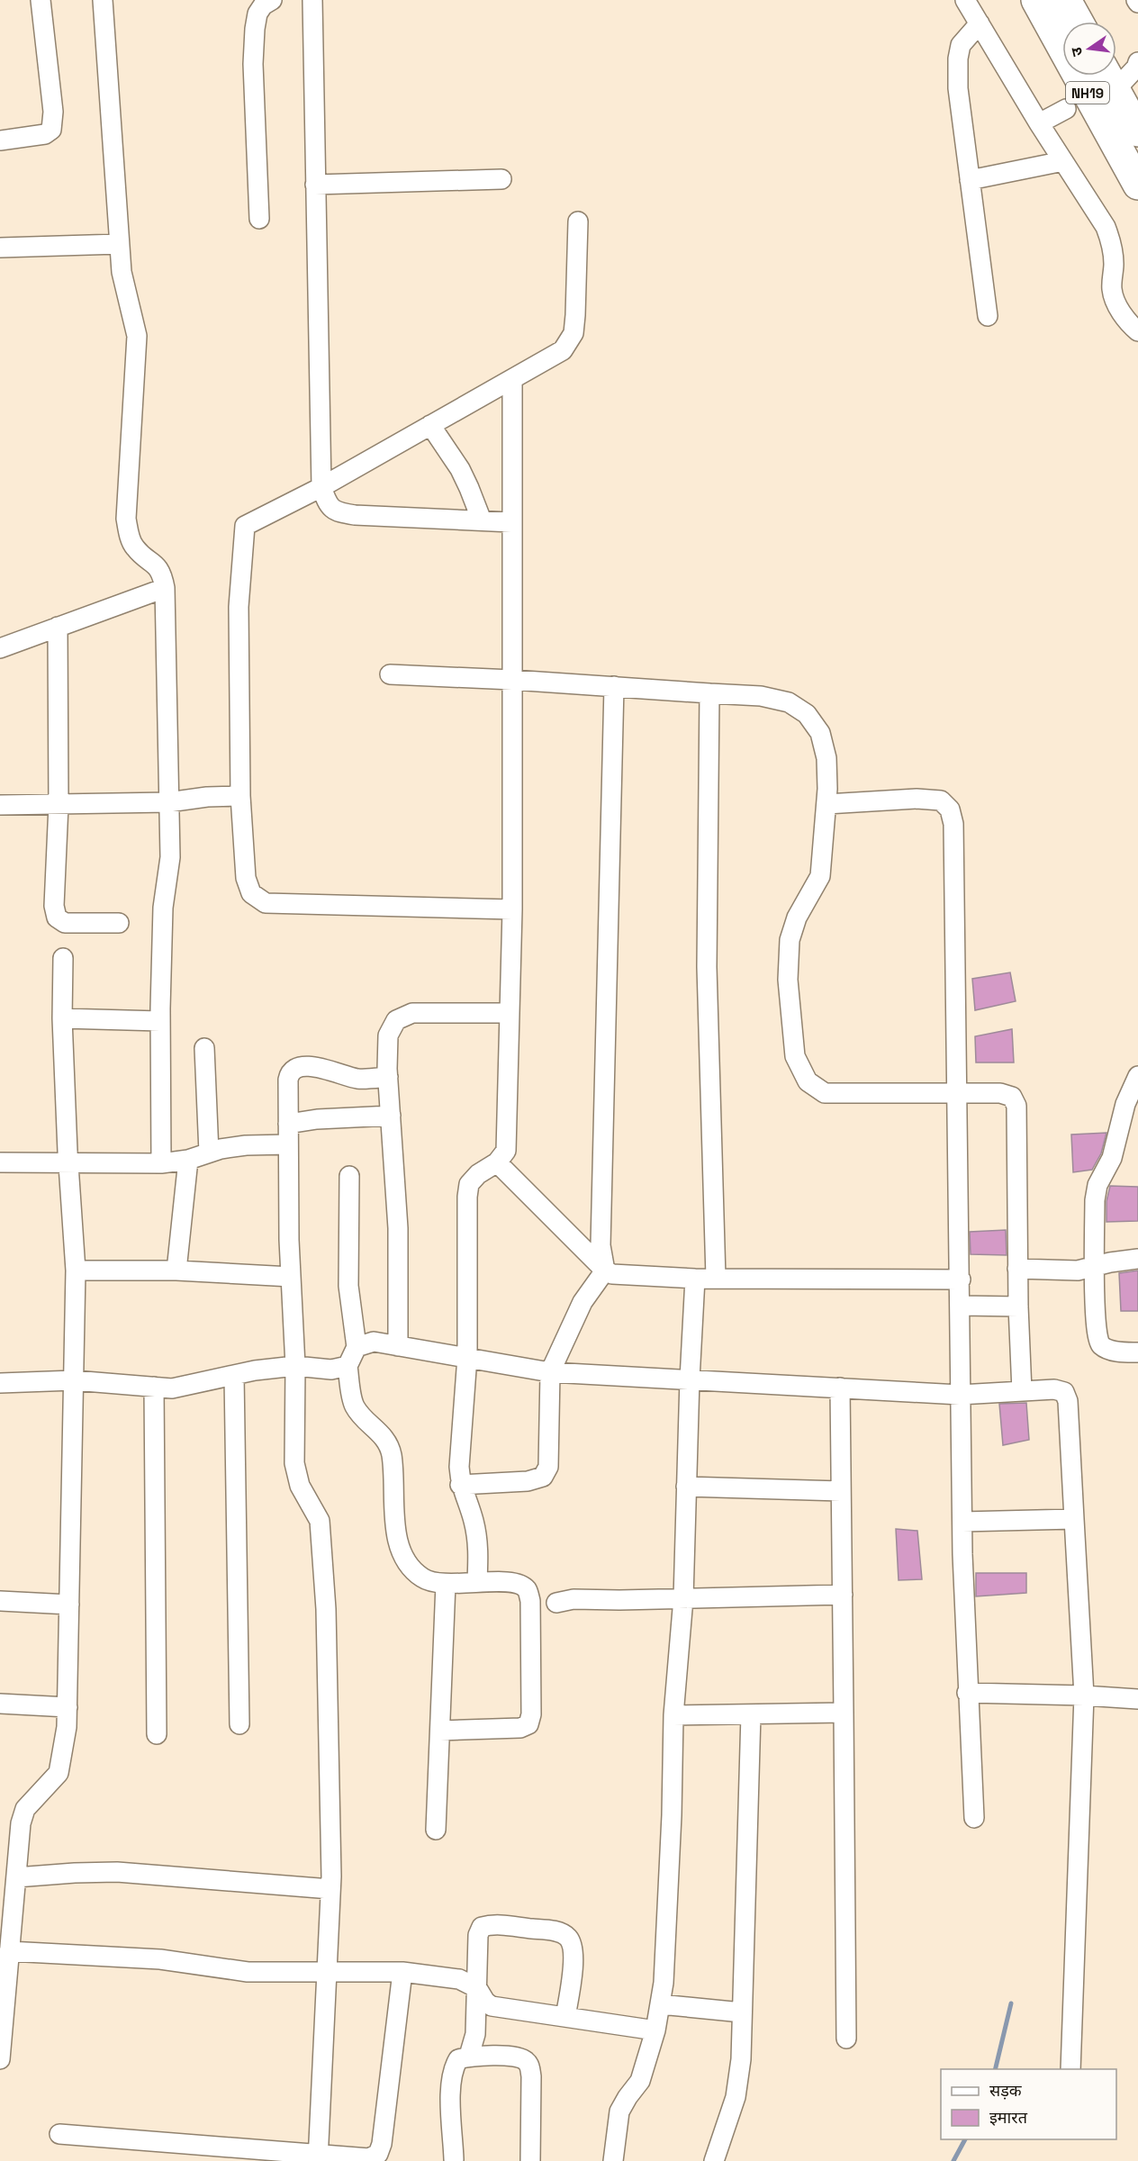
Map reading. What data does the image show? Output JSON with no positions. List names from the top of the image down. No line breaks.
{"streets":{"highway":["NH19"]},"legend":["सड़क","इमारत"],"north":"left"}
